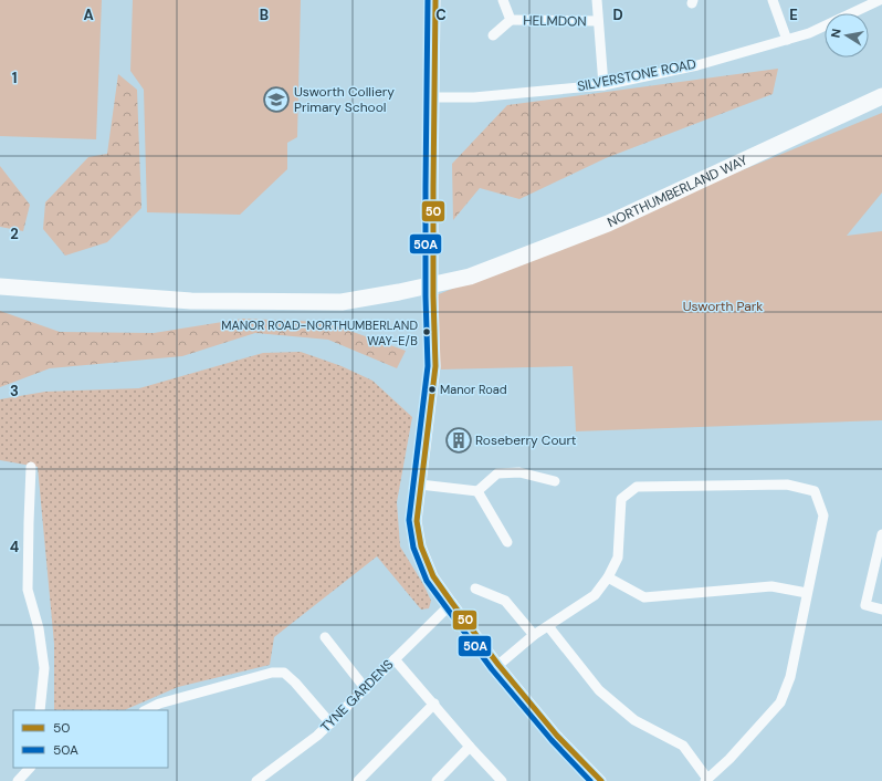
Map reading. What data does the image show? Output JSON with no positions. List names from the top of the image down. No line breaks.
{"streets":{"main road":["NORTHUMBERLAND WAY"],"street":["HELMDON","SILVERSTONE ROAD","TYNE GARDENS"]},"crossings":[["HELMDON","SILVERSTONE ROAD"]],"parks":["Usworth Park"],"places":{"school or university":["Usworth Colliery Primary School"],"other":["MANOR ROAD-NORTHUMBERLAND WAY-E/B","Manor Road"],"building":["Roseberry Court"]},"lines":["transit line 50","transit line 50A"],"legend":["50","50A"],"north":"left","grid":{"columns":["A","B","C","D","E"],"rows":["1","2","3","4"]}}
